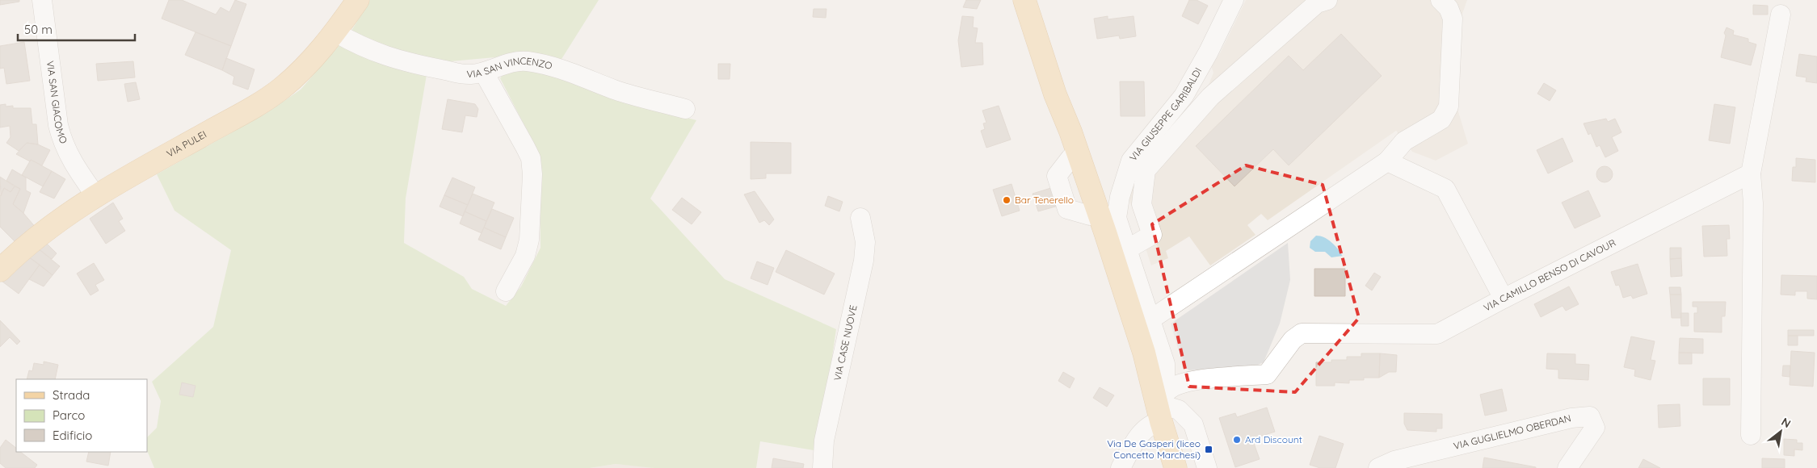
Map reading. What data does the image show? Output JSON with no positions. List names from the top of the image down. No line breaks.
{"streets":{"main road":["VIA PULEI"],"street":["VIA SAN VINCENZO","VIA SAN GIACOMO","VIA GIUSEPPE GARIBALDI","VIA CAMILLO BENSO DI CAVOUR","VIA CASE NUOVE","VIA GUGLIELMO OBERDAN"]},"crossings":[["VIA SAN VINCENZO","VIA PULEI"],["VIA SAN GIACOMO","VIA PULEI"]],"places":{"other":["Bar Tenerello","Ard Discount"],"transit":["Via De Gasperi (liceo Concetto Marchesi)"]},"legend":["Strada","Parco","Edificio"],"scale_bar":"50 m","north":"top right"}
